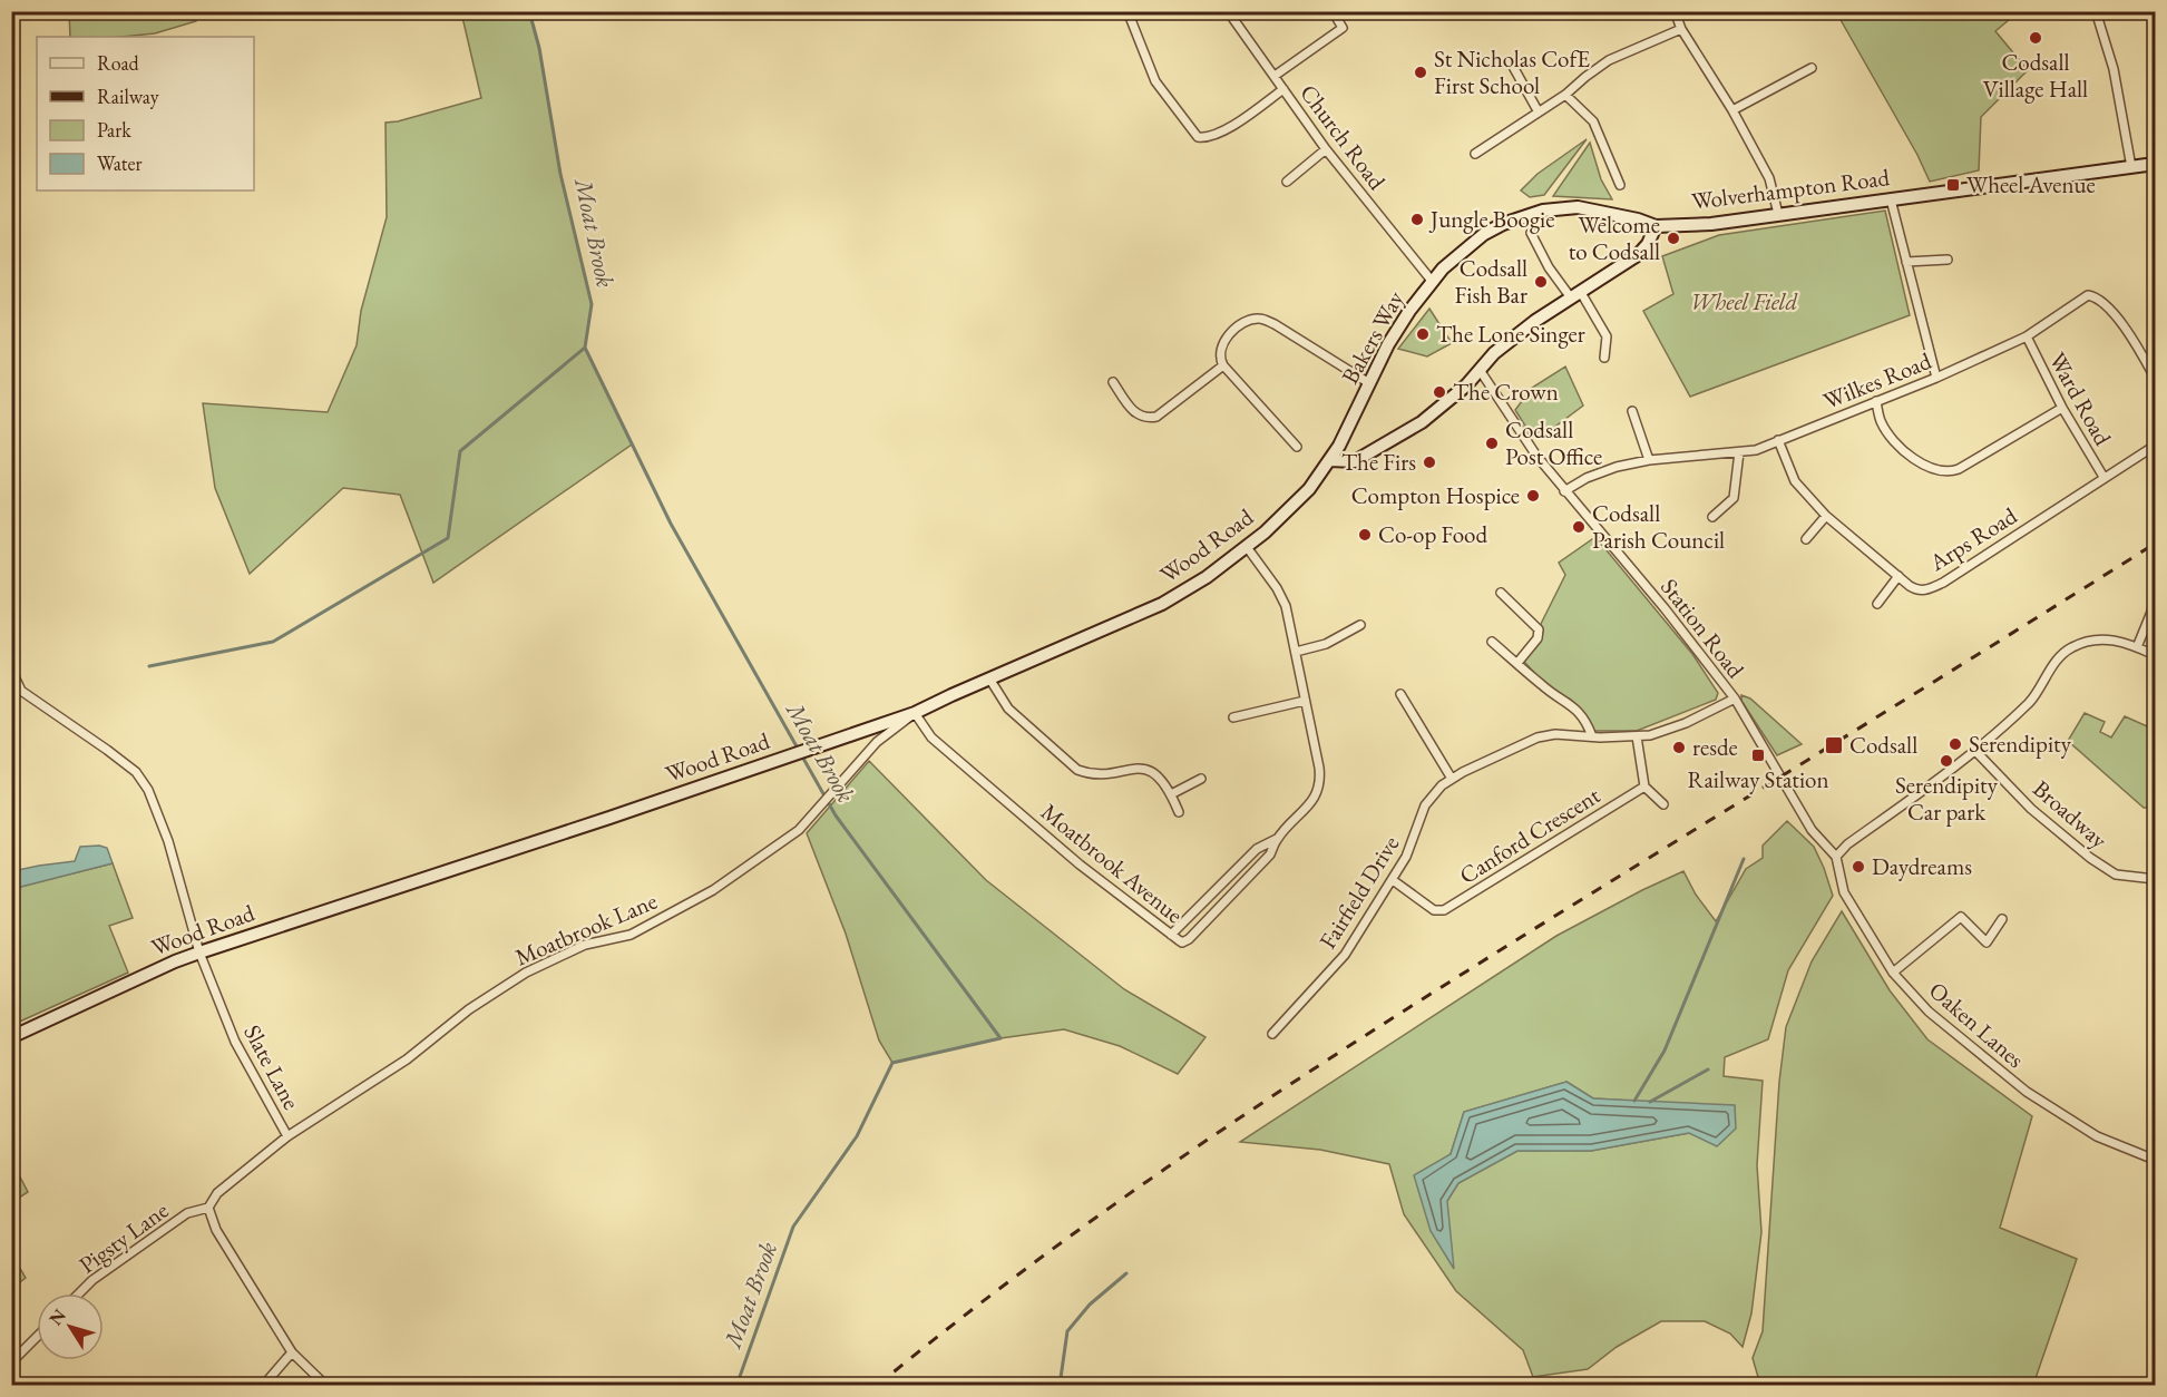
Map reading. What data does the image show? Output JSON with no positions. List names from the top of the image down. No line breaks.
{"streets":{"street":["Church Road","Wolverhampton Road","Bakers Way","Wilkes Road","Ward Road","Arps Road","Wood Road","Station Road","Broadway","Canford Crescent","Moatbrook Avenue","Fairfield Drive","Moatbrook Lane","Oaken Lanes","Slate Lane","Pigsty Lane"]},"crossings":[["Church Road","Bakers Way"],["Wolverhampton Road","Bakers Way"],["Bakers Way","Wood Road"],["Wilkes Road","Ward Road"],["Wilkes Road","Arps Road"],["Wilkes Road","Station Road"],["Ward Road","Arps Road"],["Wood Road","Moatbrook Avenue"],["Wood Road","Moatbrook Lane"],["Wood Road","Slate Lane"],["Station Road","Fairfield Drive"],["Station Road","Oaken Lanes"],["Canford Crescent","Fairfield Drive"],["Moatbrook Avenue","Moatbrook Lane"],["Moatbrook Lane","Slate Lane"],["Slate Lane","Pigsty Lane"]],"water":["Moat Brook"],"parks":["Wheel Field"],"places":{"other":["Codsall Village Hall","St Nicholas CofE First School","Jungle Boogie","Welcome to Codsall","Codsall Fish Bar","The Lone Singer","The Crown","Codsall Post Office","The Firs","Compton Hospice","Codsall Parish Council","Co-op Food","Serendipity","resde","Serendipity Car park","Daydreams"],"transit":["Wheel Avenue","Codsall","Railway Station"]},"legend":["Road","Railway","Park","Water"],"north":"top left"}
